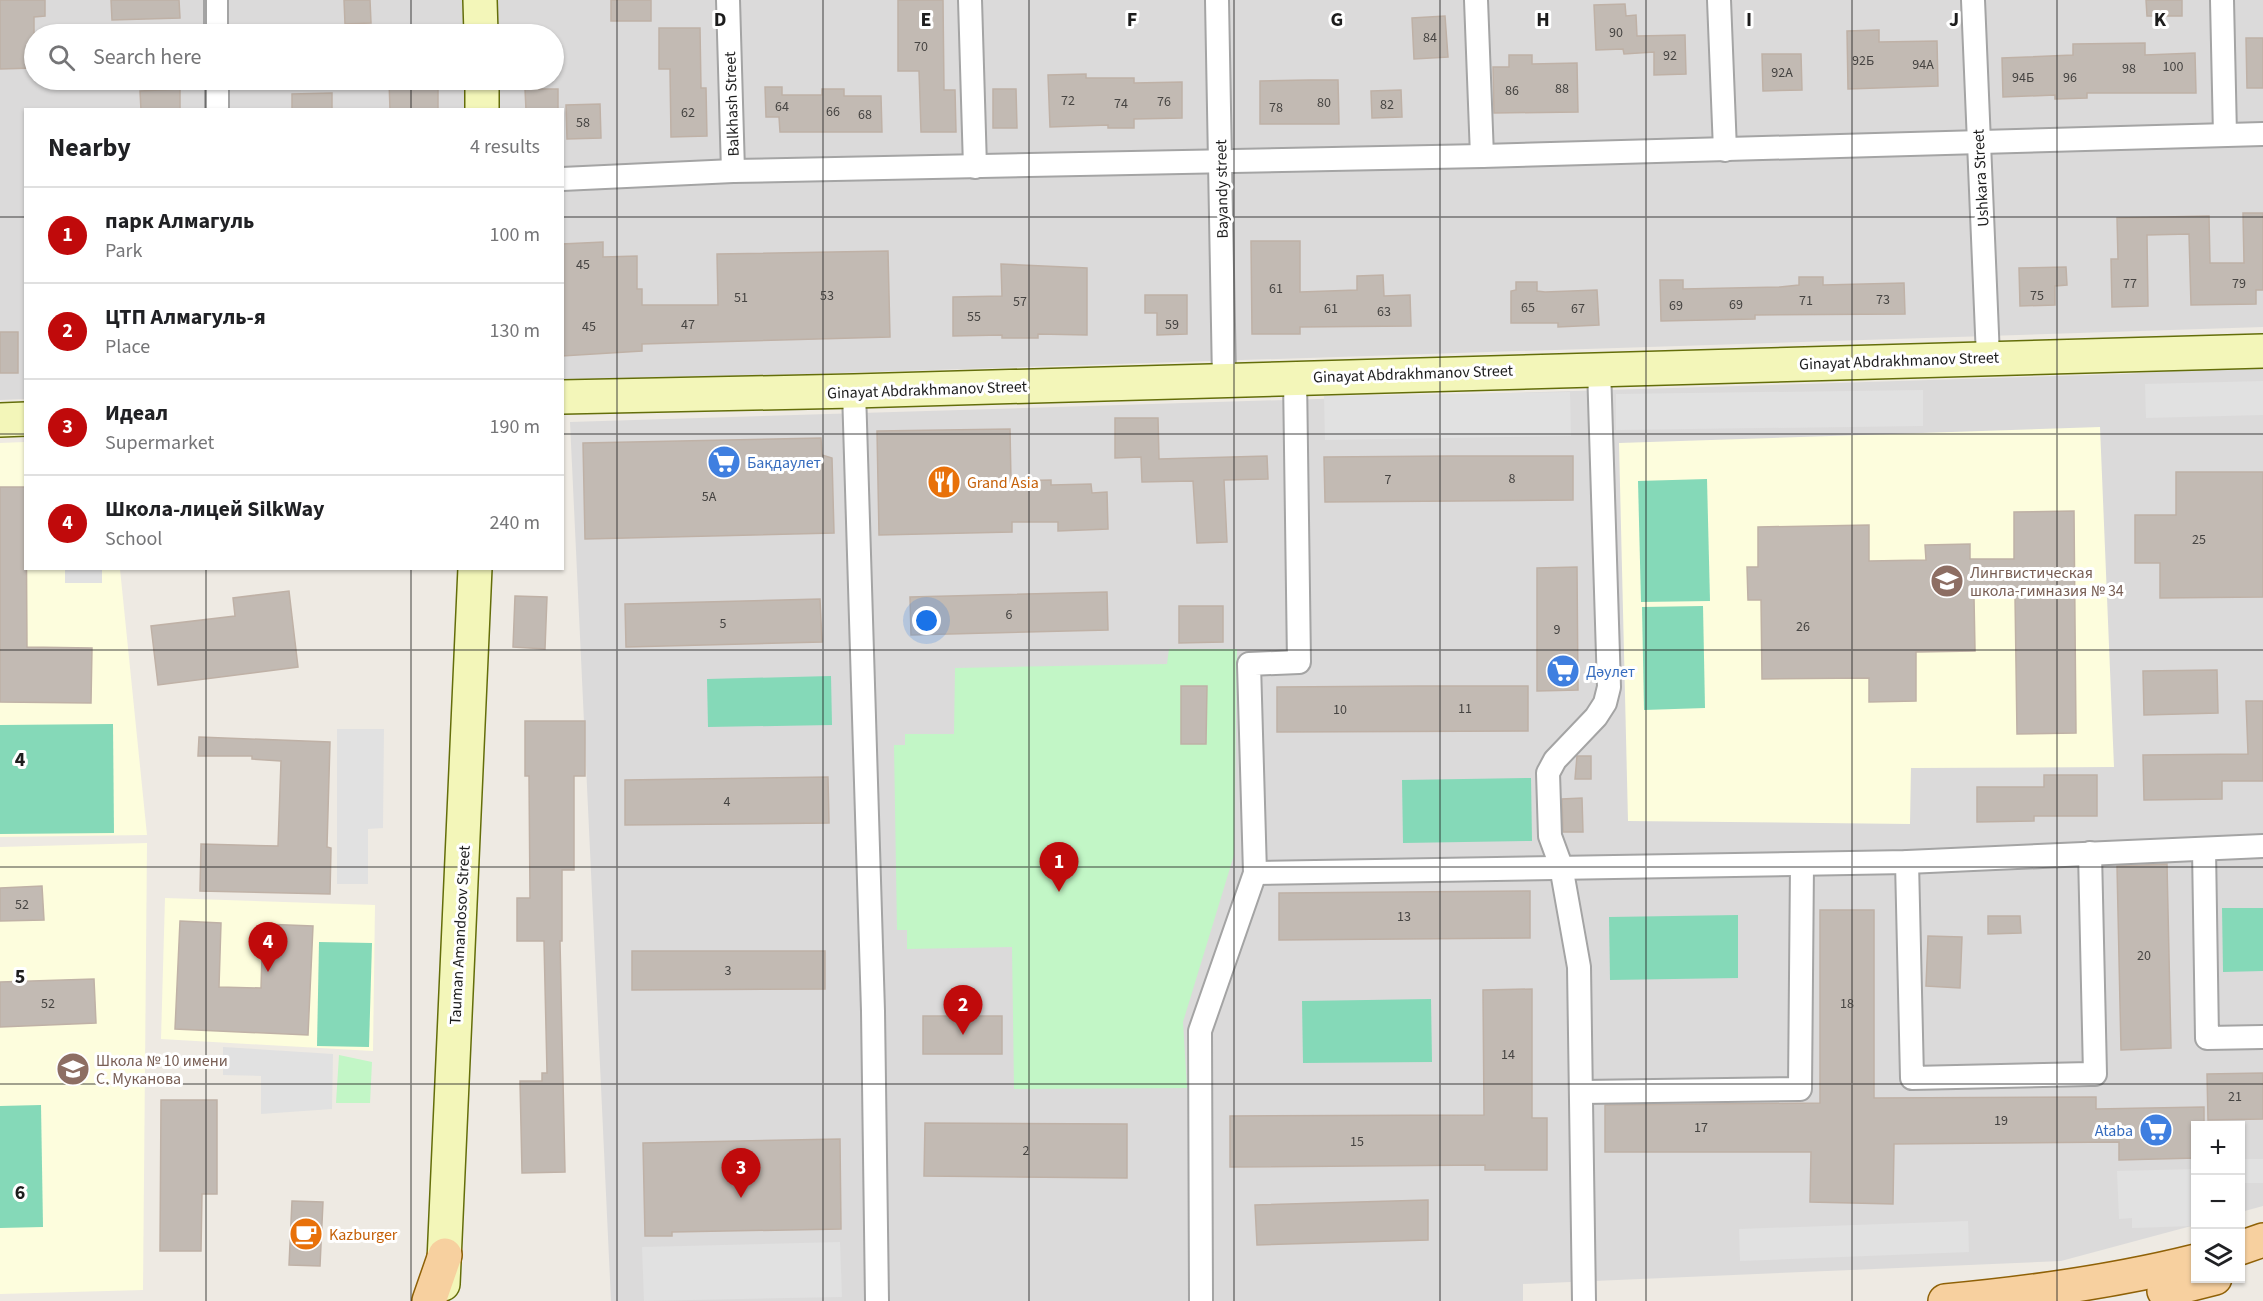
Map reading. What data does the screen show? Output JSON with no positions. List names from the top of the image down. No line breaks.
{"streets":{"street":["Balkhash Street","Ushkara Street","Bayandy street","Ginayat Abdrakhmanov Street","Tauman Amandosov Street"]},"crossings":[["Ushkara Street","Ginayat Abdrakhmanov Street"],["Bayandy street","Ginayat Abdrakhmanov Street"]],"places":{"supermarket":["Бақдаулет","Дәулет","Ataba"],"restaurant":["Grand Asia"],"school or university":["Лингвистическая школа-гимназия № 34","Школа № 10 имени С. Муканова"],"cafe":["Kazburger"]},"house_numbers":["90","84","70","92","92Б","94А","100","98","92А","94Б","96","88","86","72","76","80","74","82","64","78","66","62","68","58","45","77","79","61","53","75","51","73","71","57","69","69","65","61","67","63","55","47","59","45","8","7","5А","25","6","5","26","9","11","10","4","52","13","20","3","52","18","14","21","19","17","15","2"],"page":{"search":"Search here","heading":["Nearby","4 results"],"list":[{"mark":"1","name":"парк Алмагуль","note":"Park","value":"100 m"},{"mark":"2","name":"ЦТП Алмагуль-я","note":"Place","value":"130 m"},{"mark":"3","name":"Идеал","note":"Supermarket","value":"190 m"},{"mark":"4","name":"Школа-лицей SilkWay","note":"School","value":"240 m"}],"pins":["1","4","2","3"],"map_buttons":["+","−"]},"grid":{"columns":["D","E","F","G","H","I","J","K"],"rows":["4","5","6"]}}
